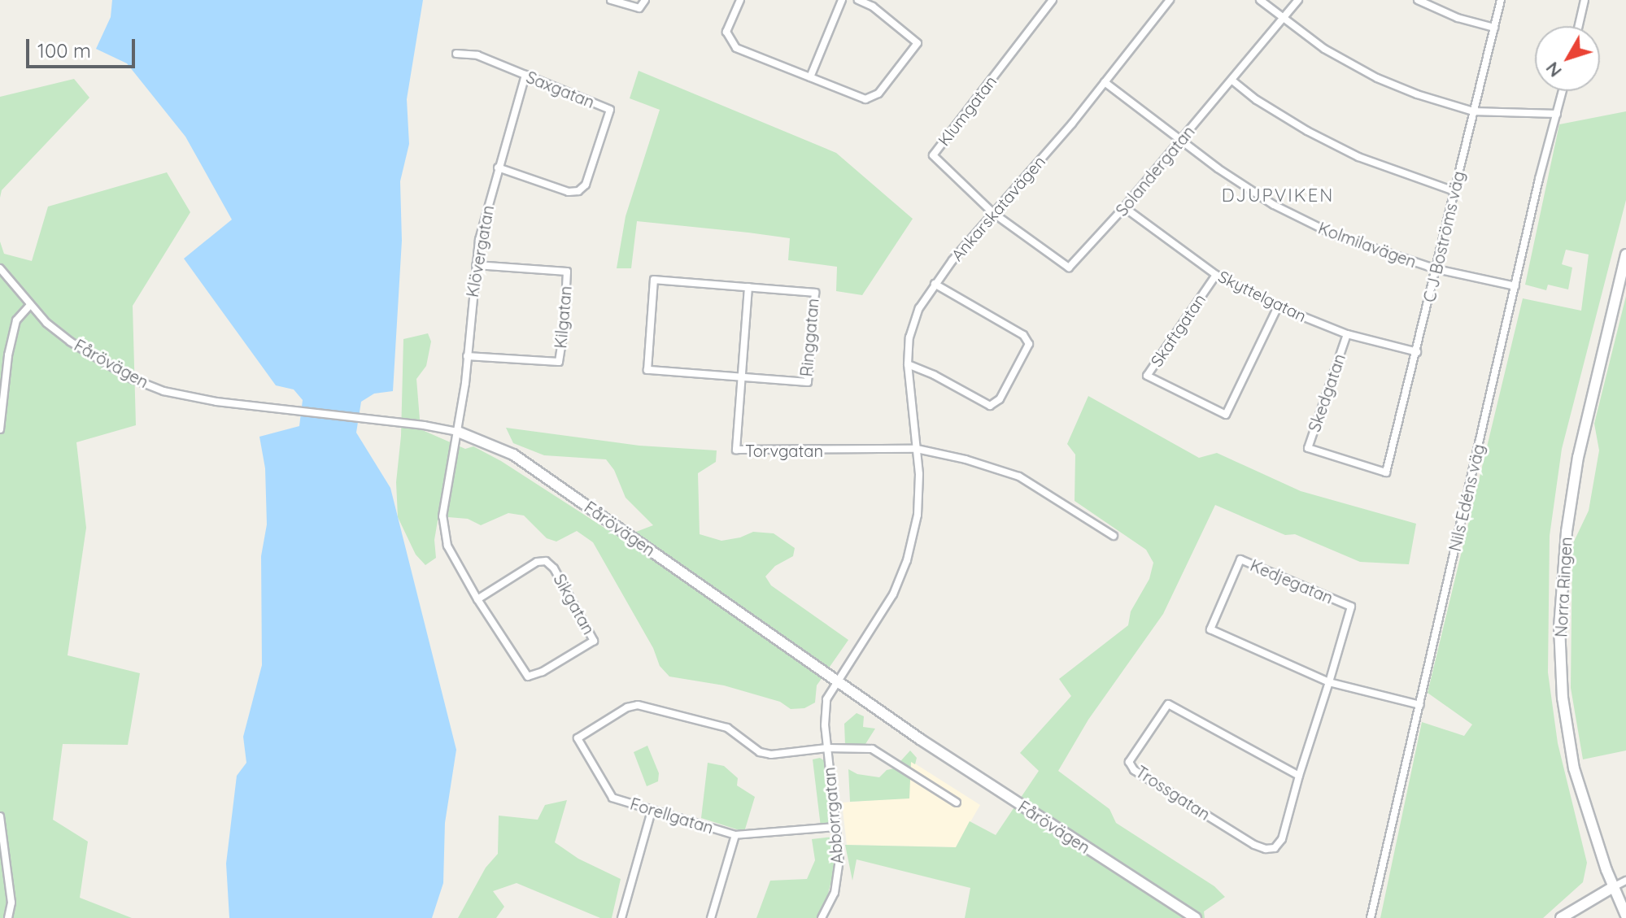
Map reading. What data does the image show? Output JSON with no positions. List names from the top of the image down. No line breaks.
{"streets":{"street":["Saxgatan","Klumgatan","Solandergatan","Ankarskatavägen","C J Boströms väg","Kolmilavägen","Klövergatan","Skyttelgatan","Kilgatan","Skaftgatan","Ringgatan","Fårövägen","Skedgatan","Torvgatan","Nils Edéns väg","Kedjegatan","Norra Ringen","Sikgatan","Trossgatan","Forellgatan","Abborrgatan"]},"crossings":[["Saxgatan","Klövergatan"],["Klumgatan","Solandergatan"],["Klumgatan","Ankarskatavägen"],["Solandergatan","Ankarskatavägen"],["Solandergatan","Kolmilavägen"],["Solandergatan","Skyttelgatan"],["Ankarskatavägen","Kolmilavägen"],["Ankarskatavägen","Fårövägen"],["Ankarskatavägen","Torvgatan"],["Ankarskatavägen","Abborrgatan"],["C J Boströms väg","Kolmilavägen"],["C J Boströms väg","Skyttelgatan"],["C J Boströms väg","Skedgatan"],["Kolmilavägen","Nils Edéns väg"],["Klövergatan","Kilgatan"],["Klövergatan","Fårövägen"],["Klövergatan","Sikgatan"],["Skyttelgatan","Skaftgatan"],["Skyttelgatan","Skedgatan"],["Ringgatan","Torvgatan"],["Fårövägen","Sikgatan"],["Fårövägen","Abborrgatan"],["Nils Edéns väg","Kedjegatan"],["Kedjegatan","Trossgatan"],["Forellgatan","Abborrgatan"]],"districts":["DJUPVIKEN"],"scale_bar":"100 m","north":"bottom left"}
